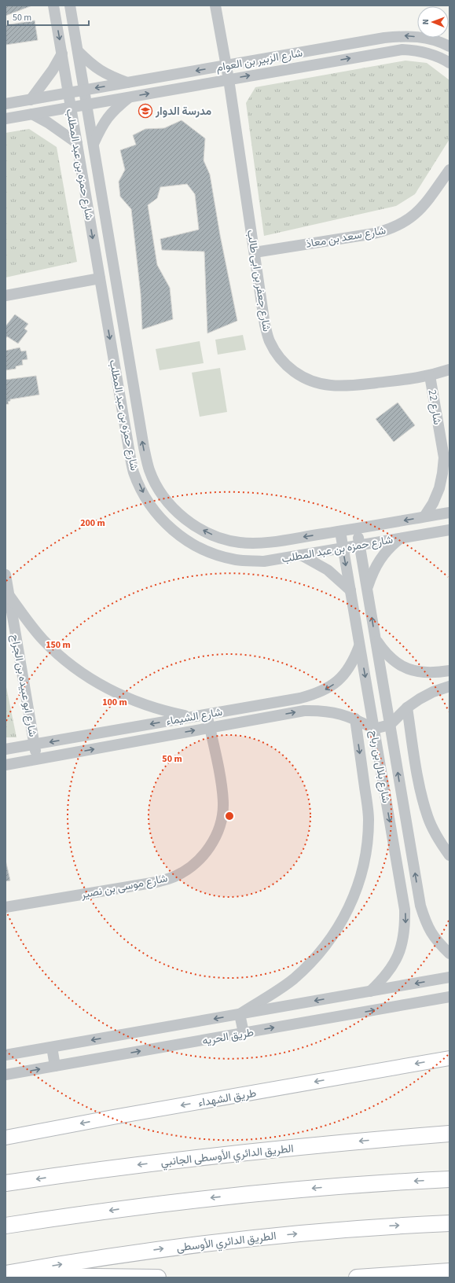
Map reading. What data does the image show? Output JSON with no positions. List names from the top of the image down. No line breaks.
{"streets":{"highway":["الطريق الدائري الأوسطى الجانبي","الطريق الدائري الأوسطى"],"main road":["طريق الشهداء"],"street":["شارع الزبير بن العوام","شارع حمزه بن عبد المطلب","شارع سعد بن معاذ","شارع جعفر بن ابى طالب","شارع 22","شارع ابو عبيده بن الجراح","شارع الشيماء","شارع بلال بن رباح","شارع موسى بن نصير","طريق الحريه"]},"crossings":[["شارع الزبير بن العوام","شارع حمزه بن عبد المطلب"],["شارع الزبير بن العوام","شارع جعفر بن ابى طالب"],["شارع حمزه بن عبد المطلب","شارع 22"],["شارع حمزه بن عبد المطلب","شارع بلال بن رباح"],["شارع سعد بن معاذ","شارع جعفر بن ابى طالب"],["شارع جعفر بن ابى طالب","شارع 22"],["شارع ابو عبيده بن الجراح","شارع الشيماء"],["شارع الشيماء","شارع بلال بن رباح"],["شارع الشيماء","شارع موسى بن نصير"],["شارع بلال بن رباح","طريق الحريه"]],"one_way":["طريق الشهداء"],"places":{"school or university":["مدرسة الدوار"]},"scale_bar":"50 m","north":"left","rings":["200 m","150 m","100 m","50 m"]}
